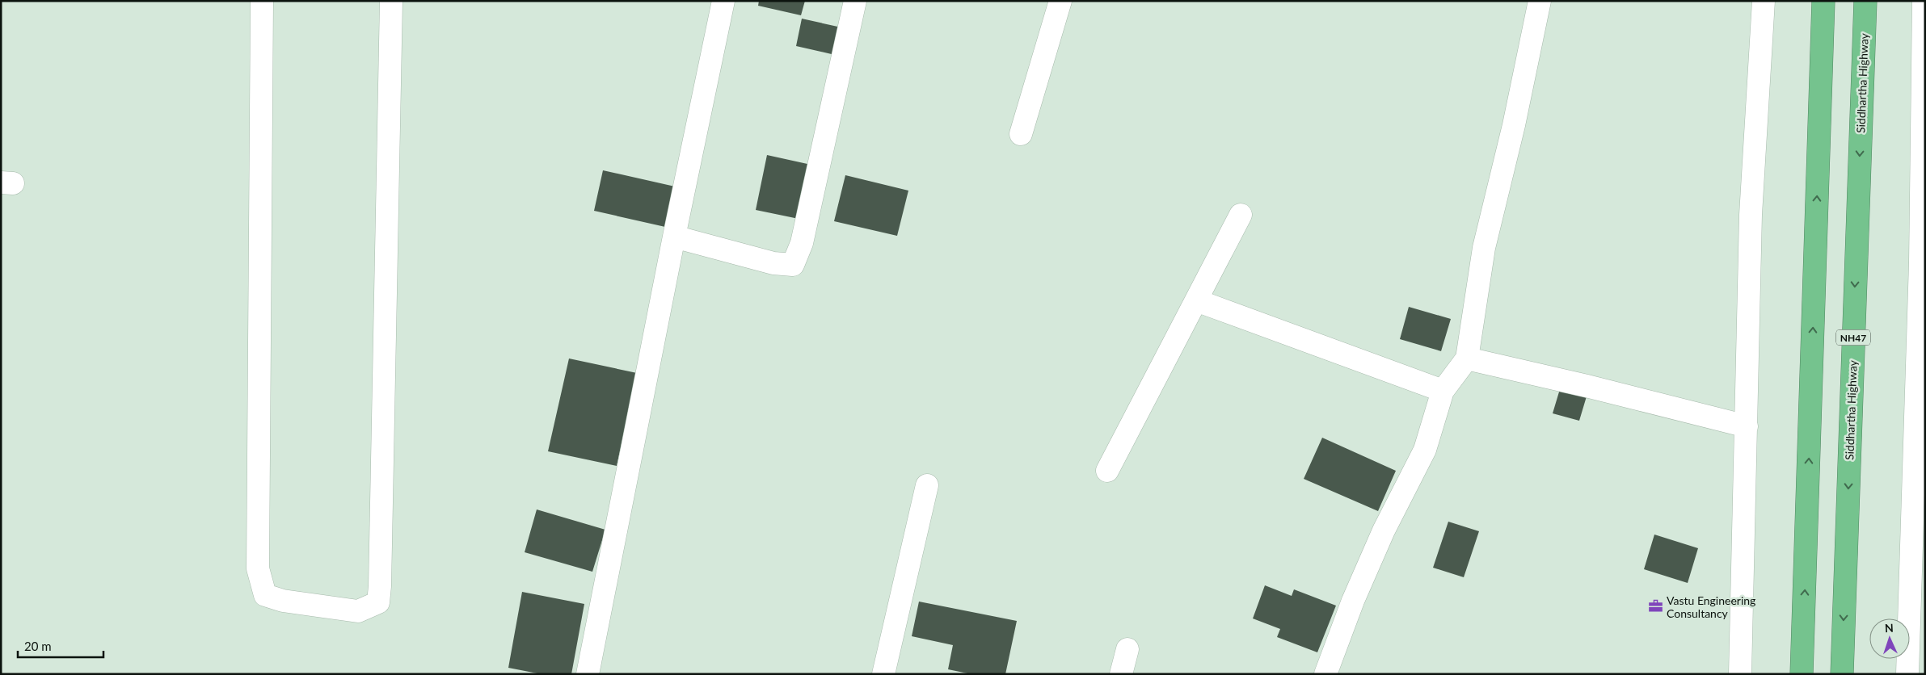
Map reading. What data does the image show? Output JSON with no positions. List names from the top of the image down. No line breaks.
{"streets":{"highway":["Siddhartha Highway","NH47"]},"places":{"office":["Vastu Engineering Consultancy"]},"scale_bar":"20 m","north":"top"}
